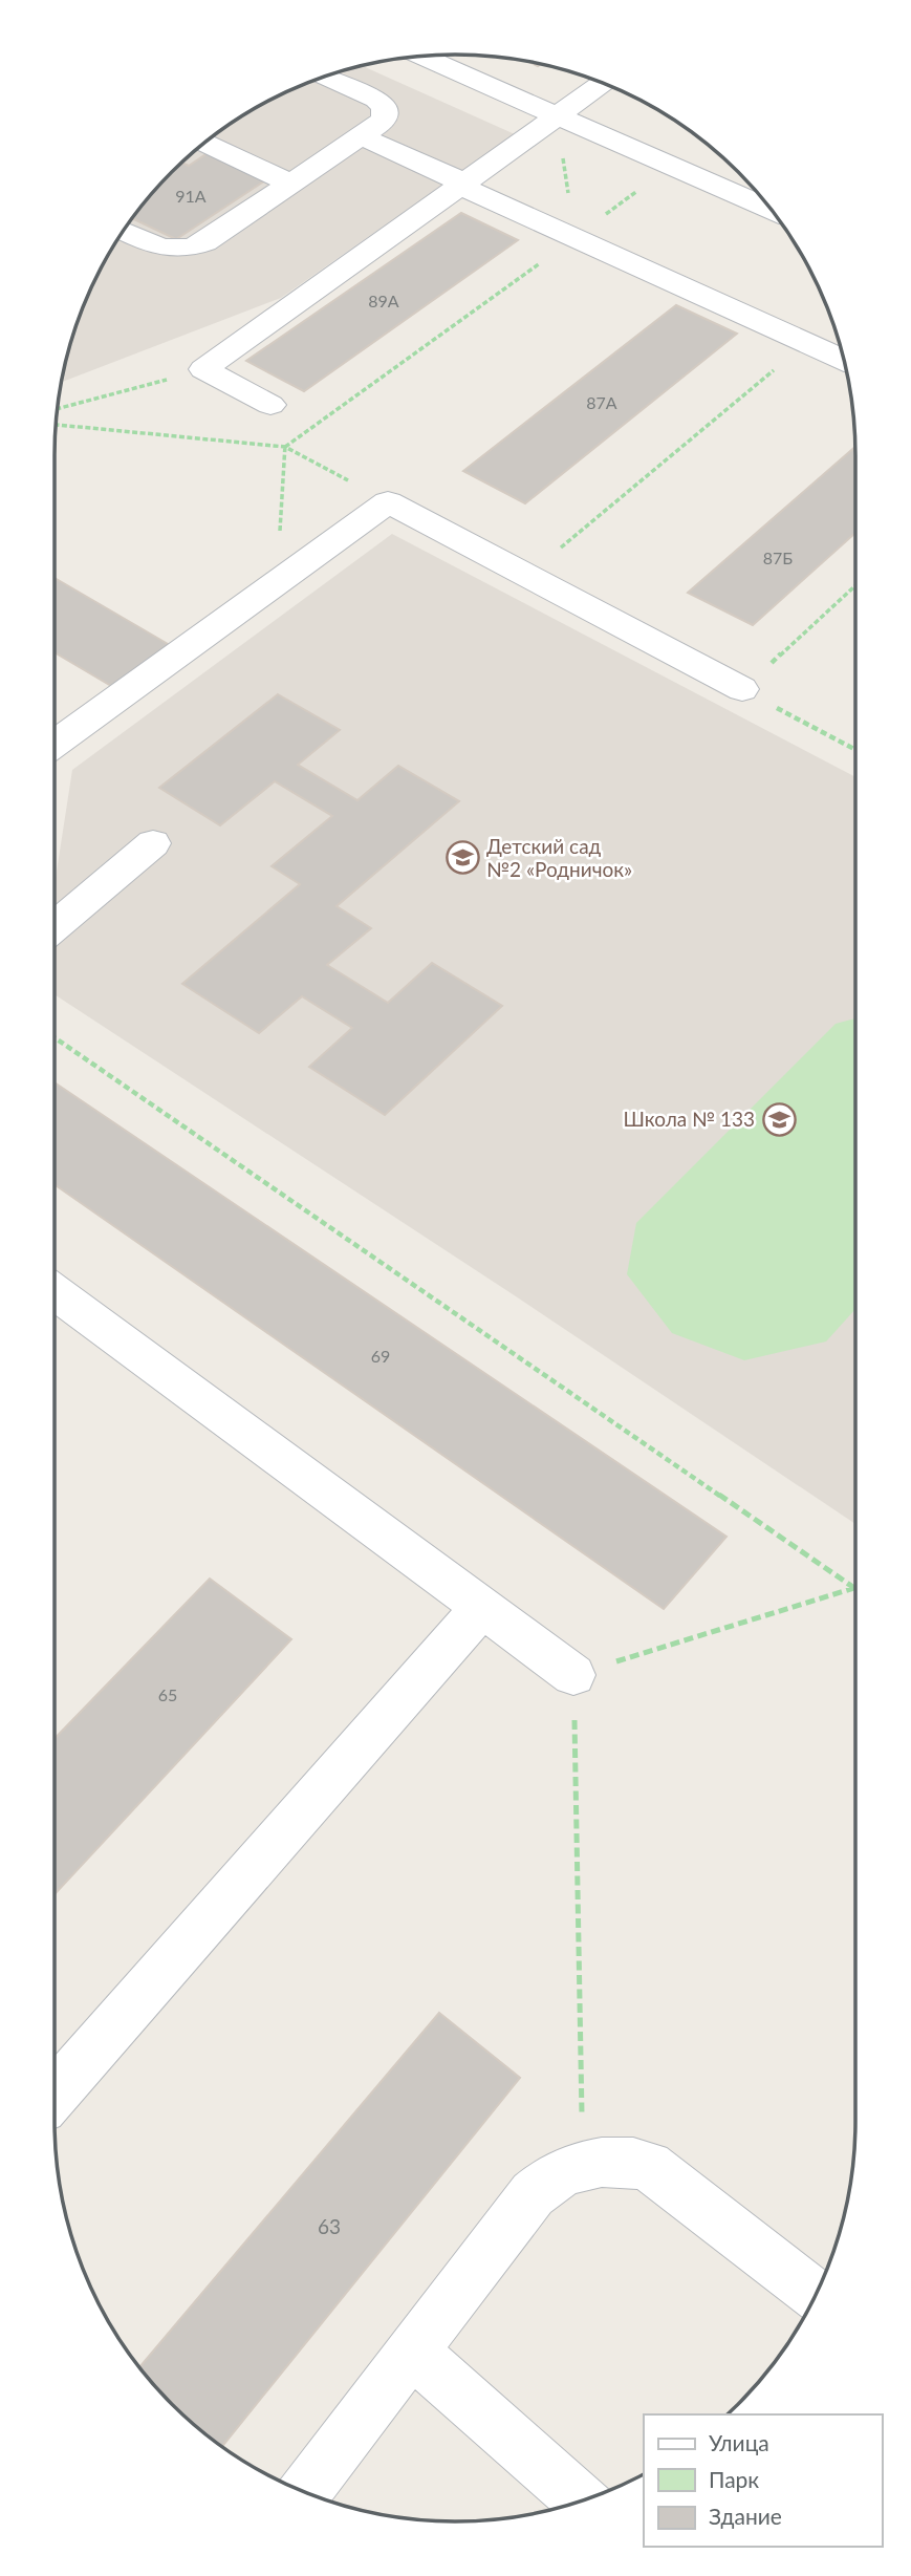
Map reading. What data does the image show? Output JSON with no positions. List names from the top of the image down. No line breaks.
{"places":{"school or university":["Детский сад №2 «Родничок»","Школа № 133"]},"house_numbers":["91А","89А","87А","87Б","69","65","63"],"legend":["Улица","Парк","Здание"]}
